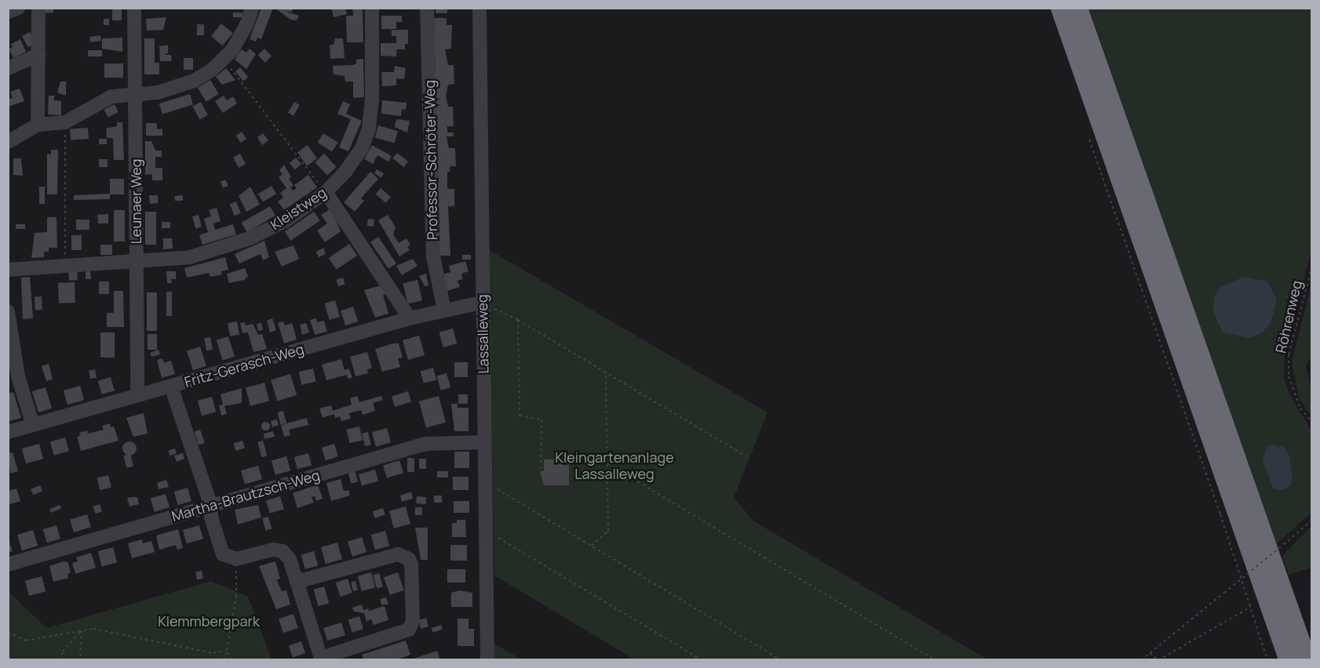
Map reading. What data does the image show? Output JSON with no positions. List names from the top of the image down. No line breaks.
{"streets":{"street":["Professor-Schröter-Weg","Leunaer Weg","Kleistweg","Lassalleweg","Fritz-Gerasch-Weg","Martha-Brautzsch-Weg"],"path":["Röhrenweg"]},"crossings":[["Professor-Schröter-Weg","Fritz-Gerasch-Weg"],["Leunaer Weg","Kleistweg"],["Leunaer Weg","Fritz-Gerasch-Weg"],["Lassalleweg","Fritz-Gerasch-Weg"],["Lassalleweg","Martha-Brautzsch-Weg"]],"parks":["Kleingartenanlage Lassalleweg","Klemmbergpark"]}
